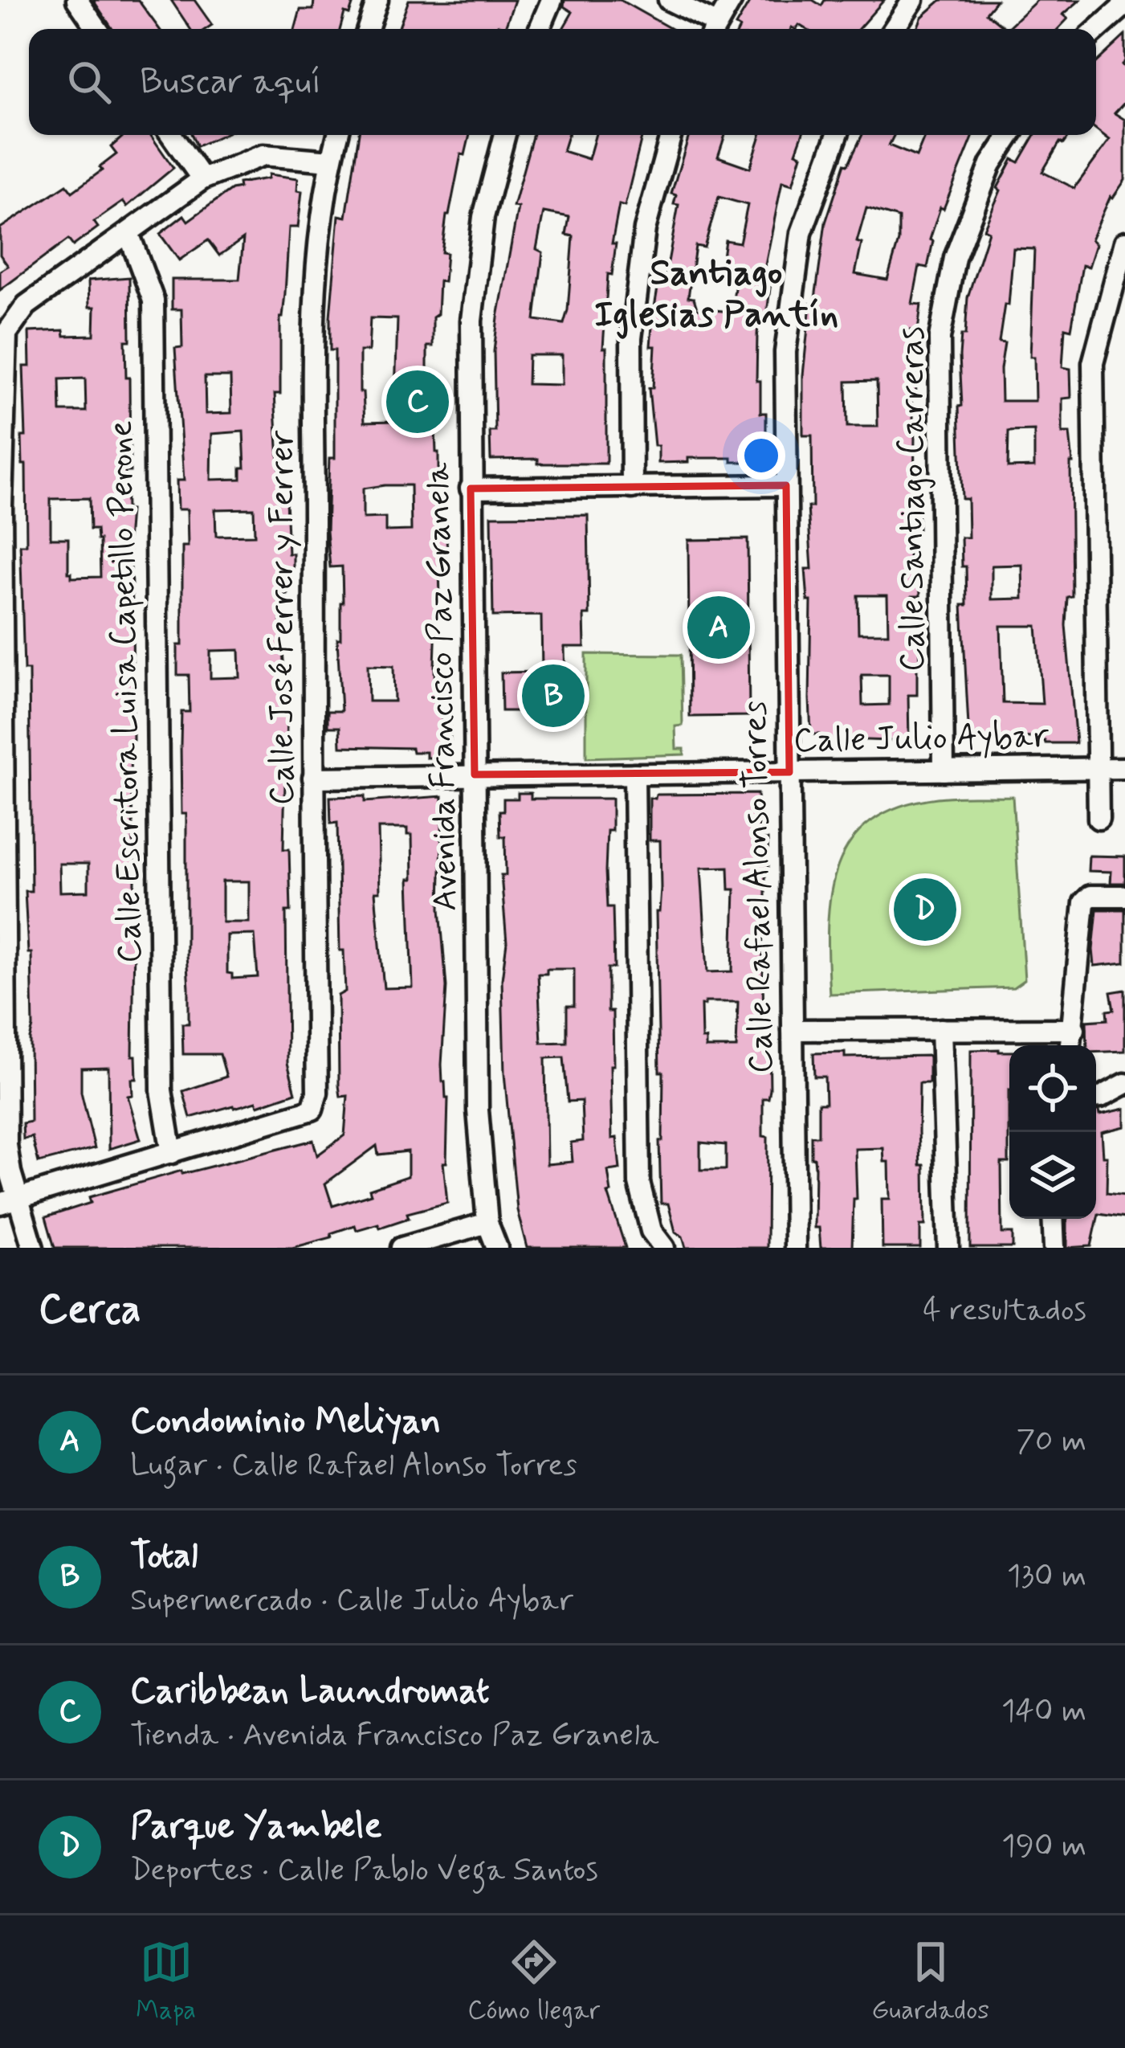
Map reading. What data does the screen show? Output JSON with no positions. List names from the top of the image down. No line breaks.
{"streets":{"street":["Calle Santiago Carreras","Calle José Ferrer y Ferrer","Avenida Francisco Paz Granela","Calle Escritora Luisa Capetillo Perone","Calle Julio Aybar","Calle Rafael Alonso Torres"]},"crossings":[["Calle Santiago Carreras","Calle Julio Aybar"],["Calle José Ferrer y Ferrer","Calle Escritora Luisa Capetillo Perone"],["Calle José Ferrer y Ferrer","Calle Julio Aybar"],["Avenida Francisco Paz Granela","Calle Julio Aybar"],["Calle Julio Aybar","Calle Rafael Alonso Torres"]],"districts":["Santiago Iglesias Pantín"],"page":{"search":"Buscar aquí","pins":["C","A","B","D"],"heading":["Cerca","4 resultados"],"list":[{"mark":"A","name":"Condominio Meliyan","note":"Lugar · Calle Rafael Alonso Torres","value":"70 m"},{"mark":"B","name":"Total","note":"Supermercado · Calle Julio Aybar","value":"130 m"},{"mark":"C","name":"Caribbean Laundromat","note":"Tienda · Avenida Francisco Paz Granela","value":"140 m"},{"mark":"D","name":"Parque Yambele","note":"Deportes · Calle Pablo Vega Santos","value":"190 m"}],"nav":["Mapa","Cómo llegar","Guardados"]}}
